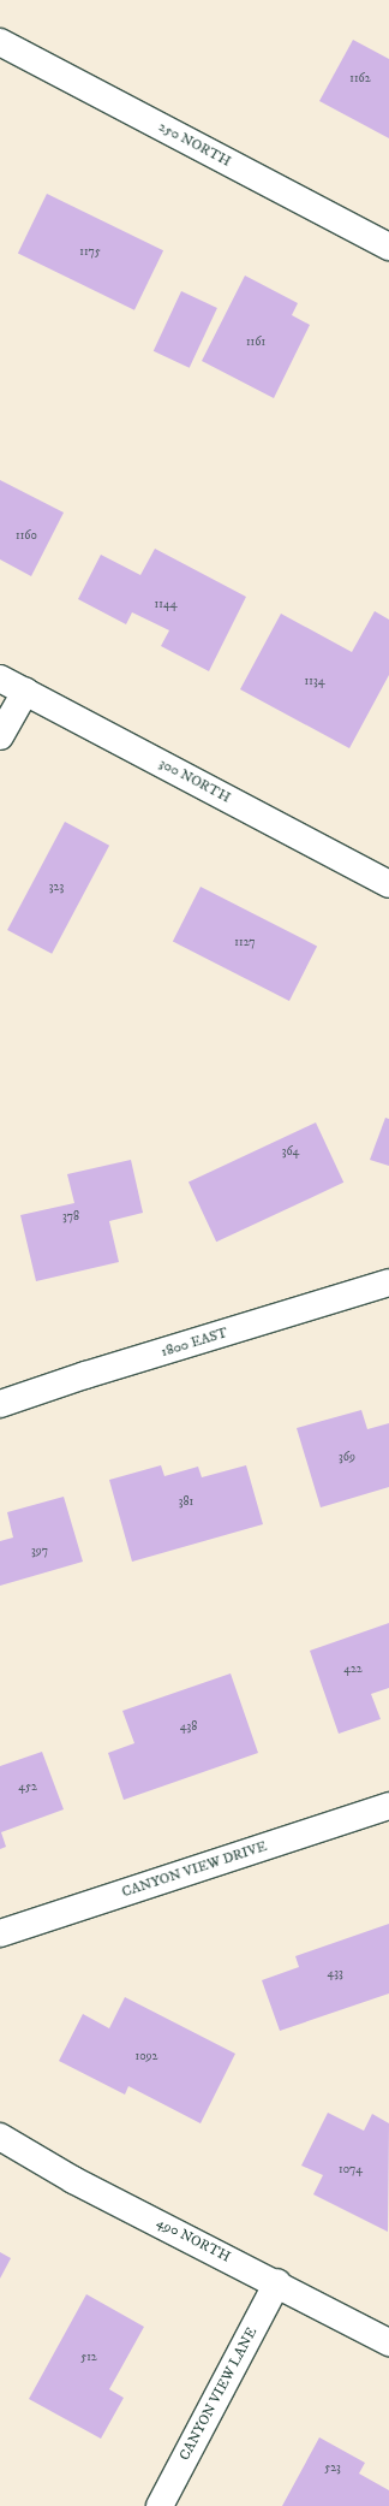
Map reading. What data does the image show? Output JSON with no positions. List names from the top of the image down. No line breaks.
{"streets":{"street":["250 NORTH","300 NORTH","1800 EAST","CANYON VIEW DRIVE","490 NORTH","CANYON VIEW LANE"]},"crossings":[["490 NORTH","CANYON VIEW LANE"]],"house_numbers":["1162","1175","1161","1160","1144","1134","323","1127","364","378","369","381","397","422","438","452","433","1092","1074","512","523"]}
